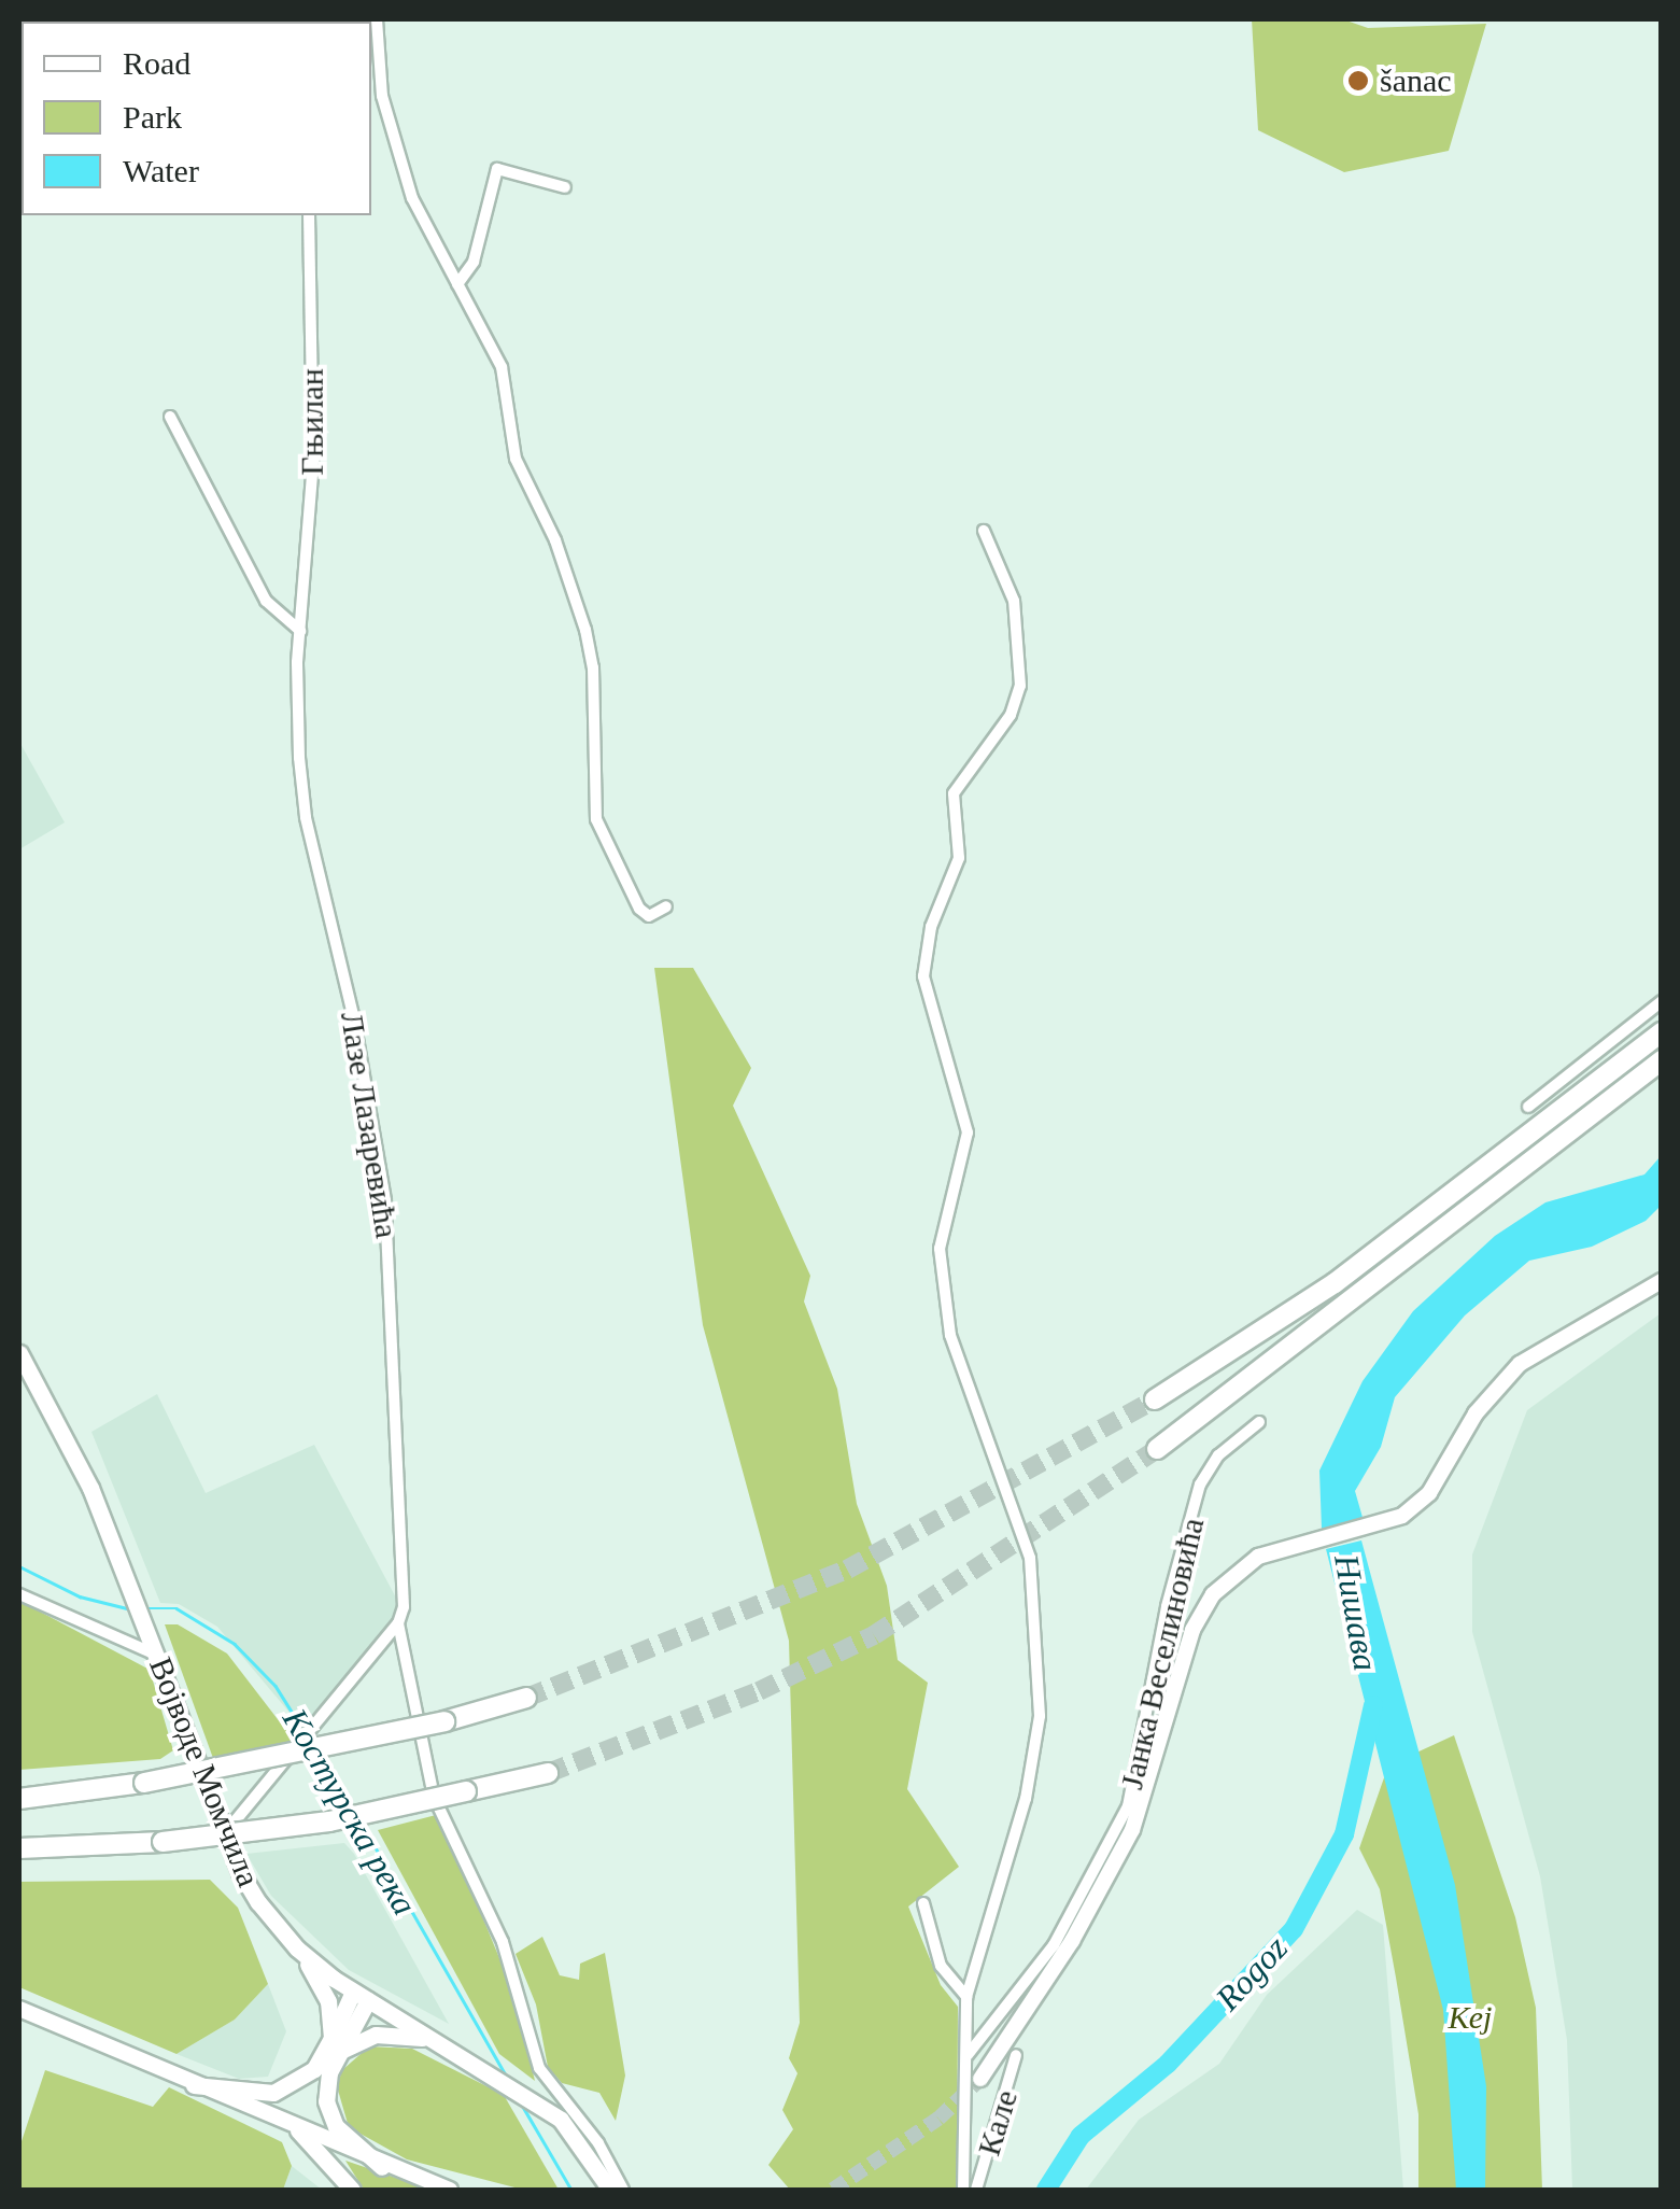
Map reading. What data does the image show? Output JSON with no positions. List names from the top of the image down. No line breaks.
{"streets":{"main road":["Војводе Момчила"],"street":["Гњилан","Лазе Лазаревића","Јанка Веселиновића","Кале"]},"crossings":[["Гњилан","Лазе Лазаревића"]],"water":["Нишава","Костурска река","Rogoz"],"parks":["Кеј"],"places":["šanac"],"legend":["Road","Park","Water"]}
